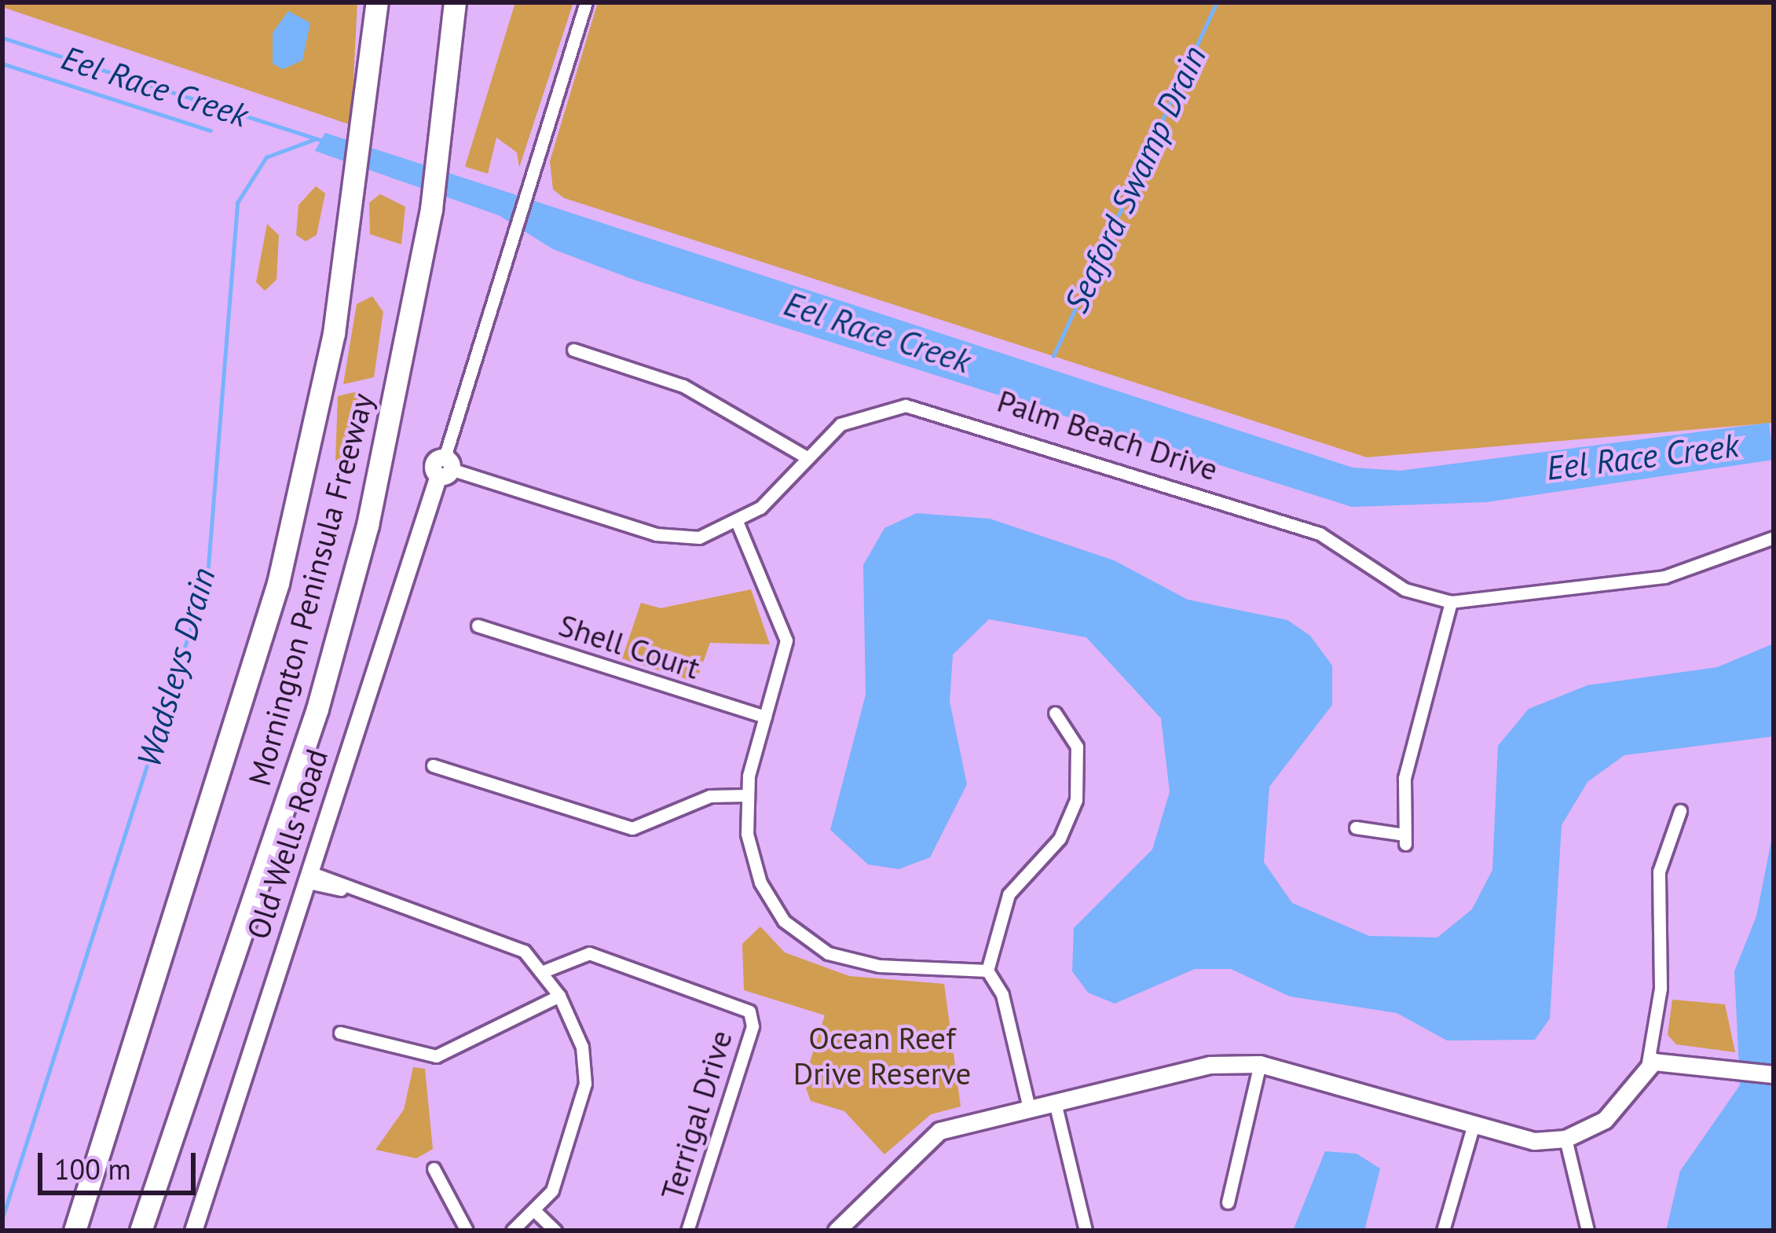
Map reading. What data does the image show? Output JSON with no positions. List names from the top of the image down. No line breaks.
{"streets":{"highway":["Mornington Peninsula Freeway"],"street":["Palm Beach Drive","Shell Court","Old Wells Road","Terrigal Drive"]},"water":["Eel Race Creek","Seaford Swamp Drain","Wadsleys Drain"],"parks":["Ocean Reef Drive Reserve"],"scale_bar":"100 m"}
